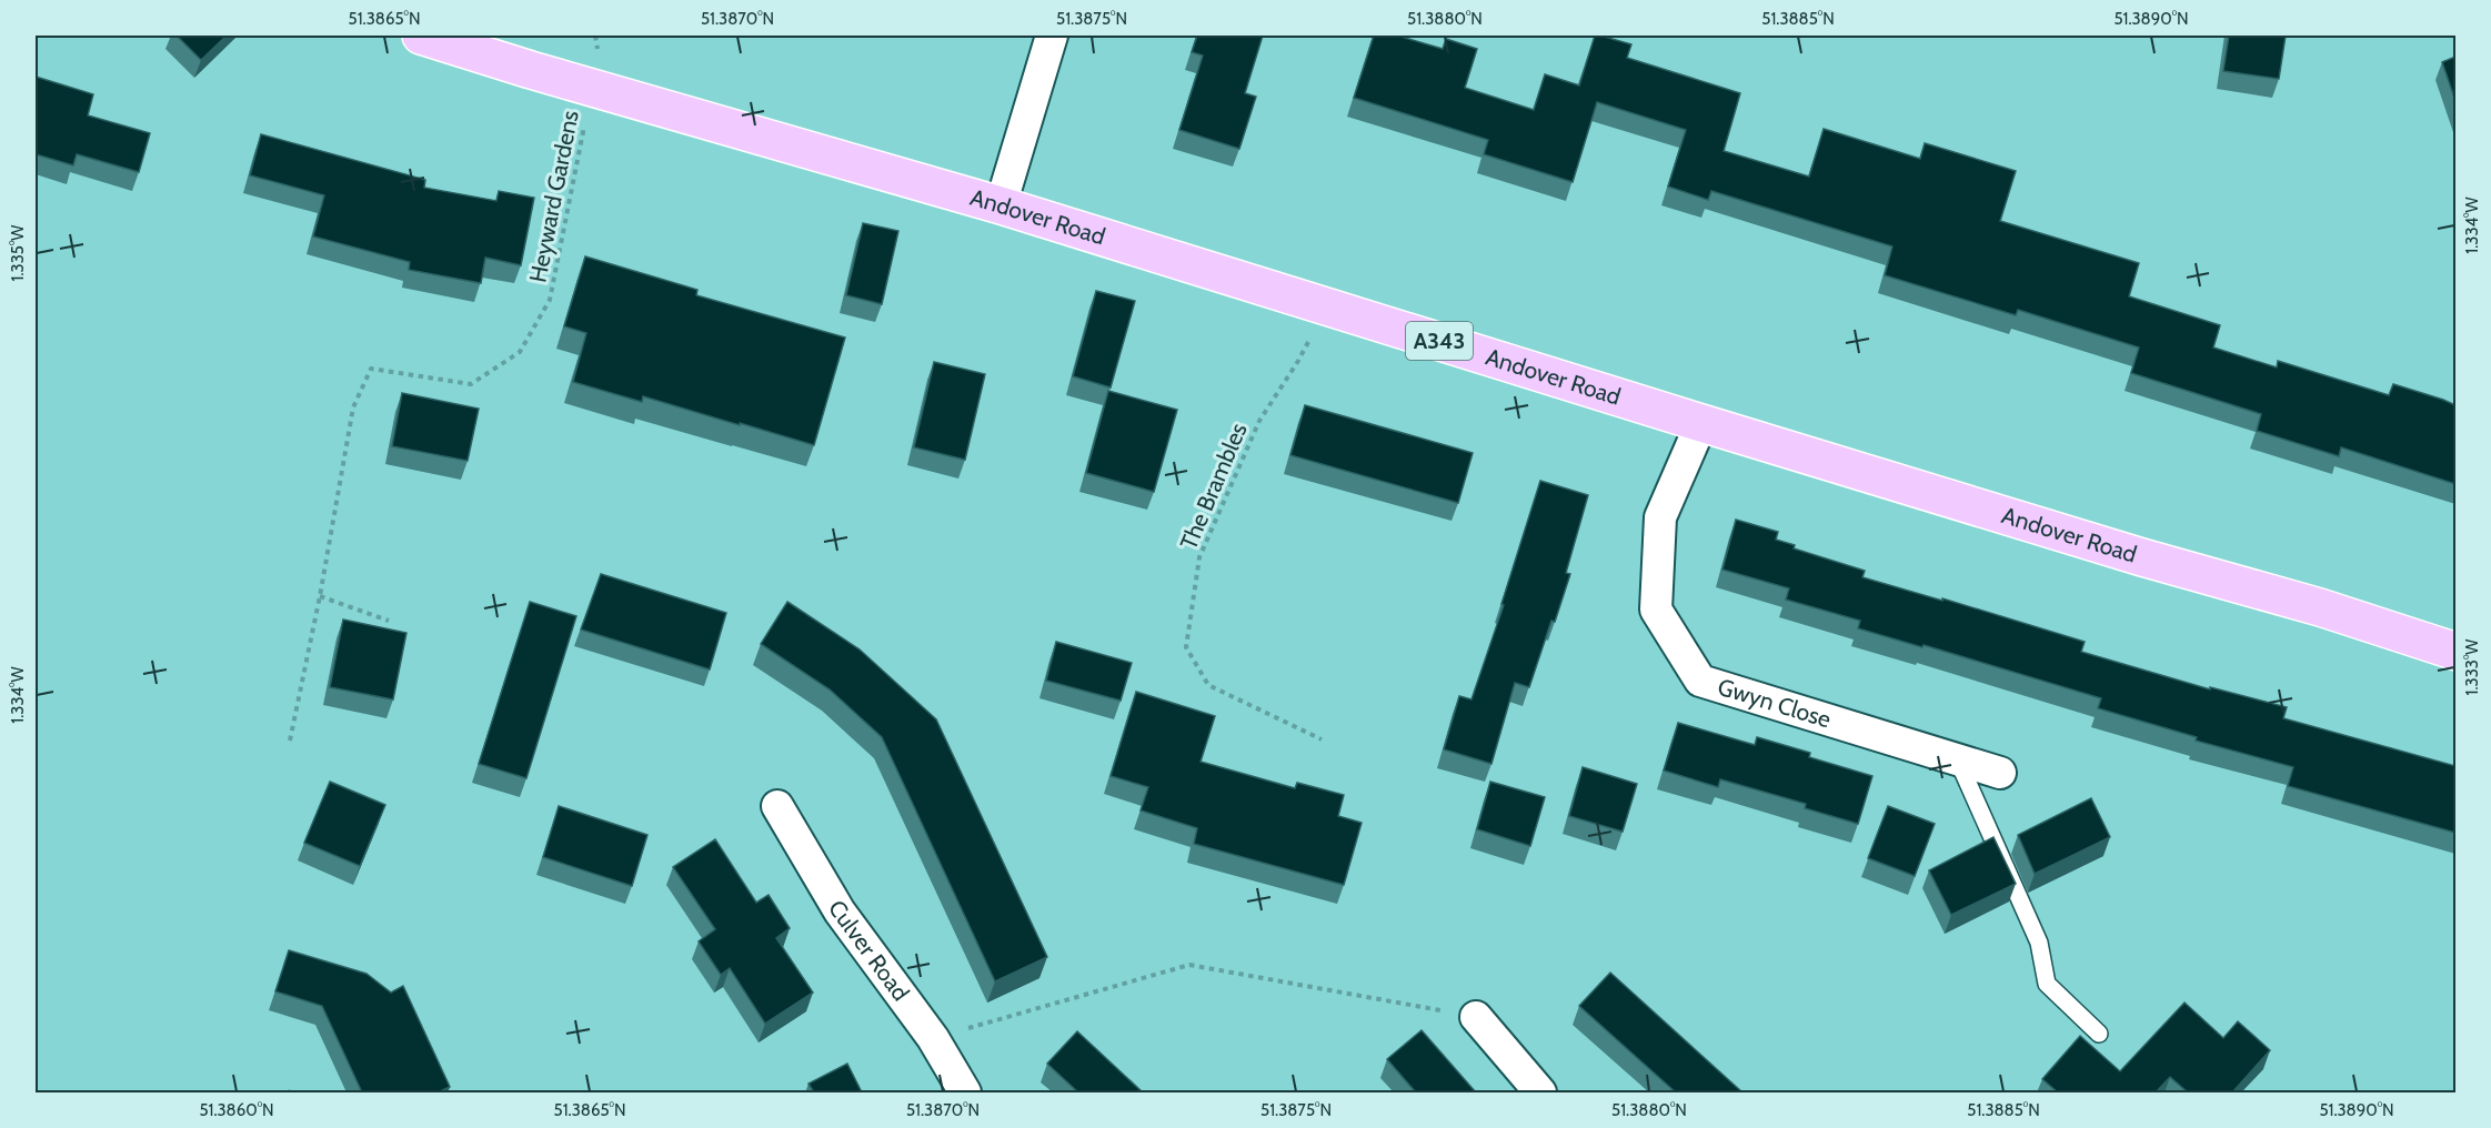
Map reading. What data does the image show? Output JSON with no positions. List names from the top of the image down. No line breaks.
{"streets":{"main road":["Andover Road","A343"],"street":["Gwyn Close","Culver Road"],"path":["Heyward Gardens","The Brambles"]},"crossings":[["Heyward Gardens","Andover Road"],["Andover Road","The Brambles"],["Andover Road","Gwyn Close"]],"coordinates":["51.3865°N","51.3870°N","51.3875°N","51.3880°N","51.3885°N","51.3890°N","1.334°W","1.335°W","1.333°W","51.3860°N"]}
